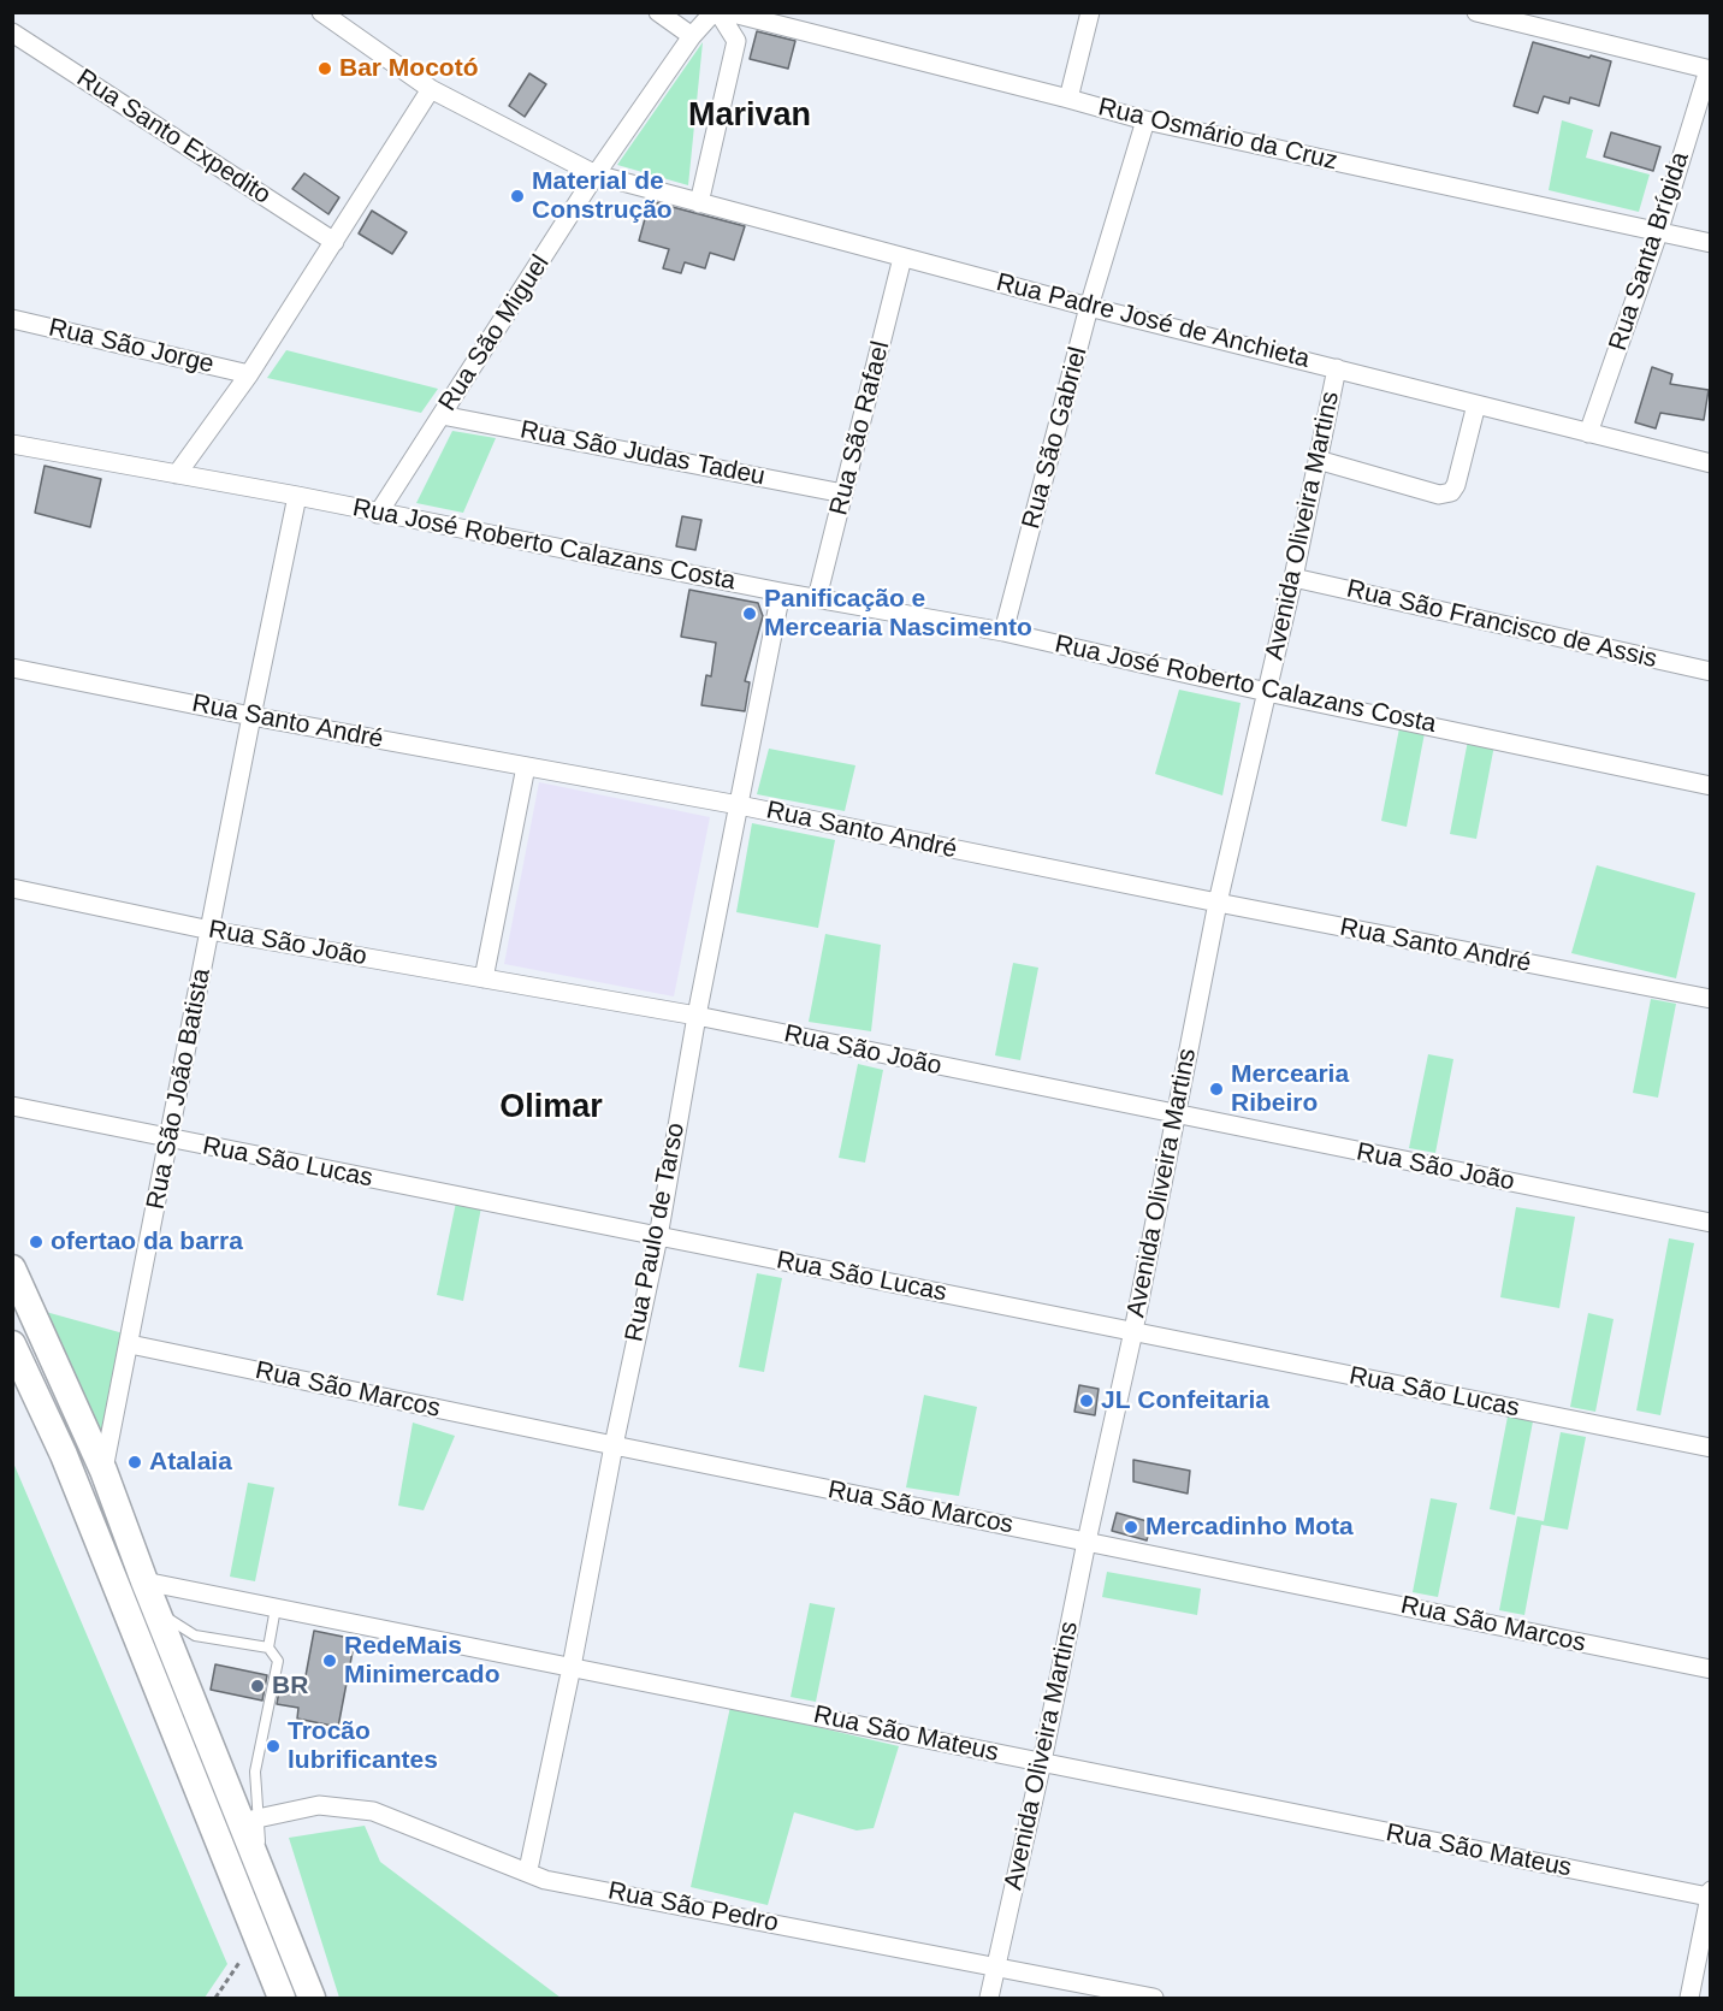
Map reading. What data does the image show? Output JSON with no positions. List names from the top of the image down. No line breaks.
{"streets":{"street":["Rua Osmário da Cruz","Rua Santo Expedito","Rua Santa Brígida","Rua Padre José de Anchieta","Rua São Miguel","Rua São Jorge","Rua São Rafael","Rua São Gabriel","Rua São Judas Tadeu","Avenida Oliveira Martins","Rua José Roberto Calazans Costa","Rua São Francisco de Assis","Rua Santo André","Rua São João","Rua São João Batista","Rua São Lucas","Rua Paulo de Tarso","Rua São Marcos","Rua São Mateus","Rua São Pedro"]},"crossings":[["Rua Osmário da Cruz","Rua Santa Brígida"],["Rua Osmário da Cruz","Rua São Gabriel"],["Rua Santa Brígida","Rua Padre José de Anchieta"],["Rua Padre José de Anchieta","Rua São Miguel"],["Rua Padre José de Anchieta","Rua São Rafael"],["Rua Padre José de Anchieta","Rua São Gabriel"],["Rua Padre José de Anchieta","Avenida Oliveira Martins"],["Rua São Miguel","Rua São Judas Tadeu"],["Rua São Miguel","Rua José Roberto Calazans Costa"],["Rua São Rafael","Rua São Judas Tadeu"],["Rua São Rafael","Rua José Roberto Calazans Costa"],["Rua São Gabriel","Rua José Roberto Calazans Costa"],["Avenida Oliveira Martins","Rua José Roberto Calazans Costa"],["Avenida Oliveira Martins","Rua São Francisco de Assis"],["Avenida Oliveira Martins","Rua Santo André"],["Avenida Oliveira Martins","Rua São João"],["Avenida Oliveira Martins","Rua São Lucas"],["Avenida Oliveira Martins","Rua São Marcos"],["Avenida Oliveira Martins","Rua São Mateus"],["Avenida Oliveira Martins","Rua São Pedro"],["Rua José Roberto Calazans Costa","Rua São João Batista"],["Rua José Roberto Calazans Costa","Rua Paulo de Tarso"],["Rua Santo André","Rua São João Batista"],["Rua Santo André","Rua Paulo de Tarso"],["Rua São João","Rua São João Batista"],["Rua São João","Rua Paulo de Tarso"],["Rua São João Batista","Rua São Lucas"],["Rua São João Batista","Rua São Marcos"],["Rua São Lucas","Rua Paulo de Tarso"],["Rua Paulo de Tarso","Rua São Marcos"],["Rua Paulo de Tarso","Rua São Mateus"],["Rua Paulo de Tarso","Rua São Pedro"]],"districts":["Marivan","Olimar"],"places":["Bar Mocotó","Material de Construção","Panificação e Mercearia Nascimento","Mercearia Ribeiro","ofertao da barra","JL Confeitaria","Atalaia","Mercadinho Mota","RedeMais Minimercado","BR","Trocão lubrificantes"]}
